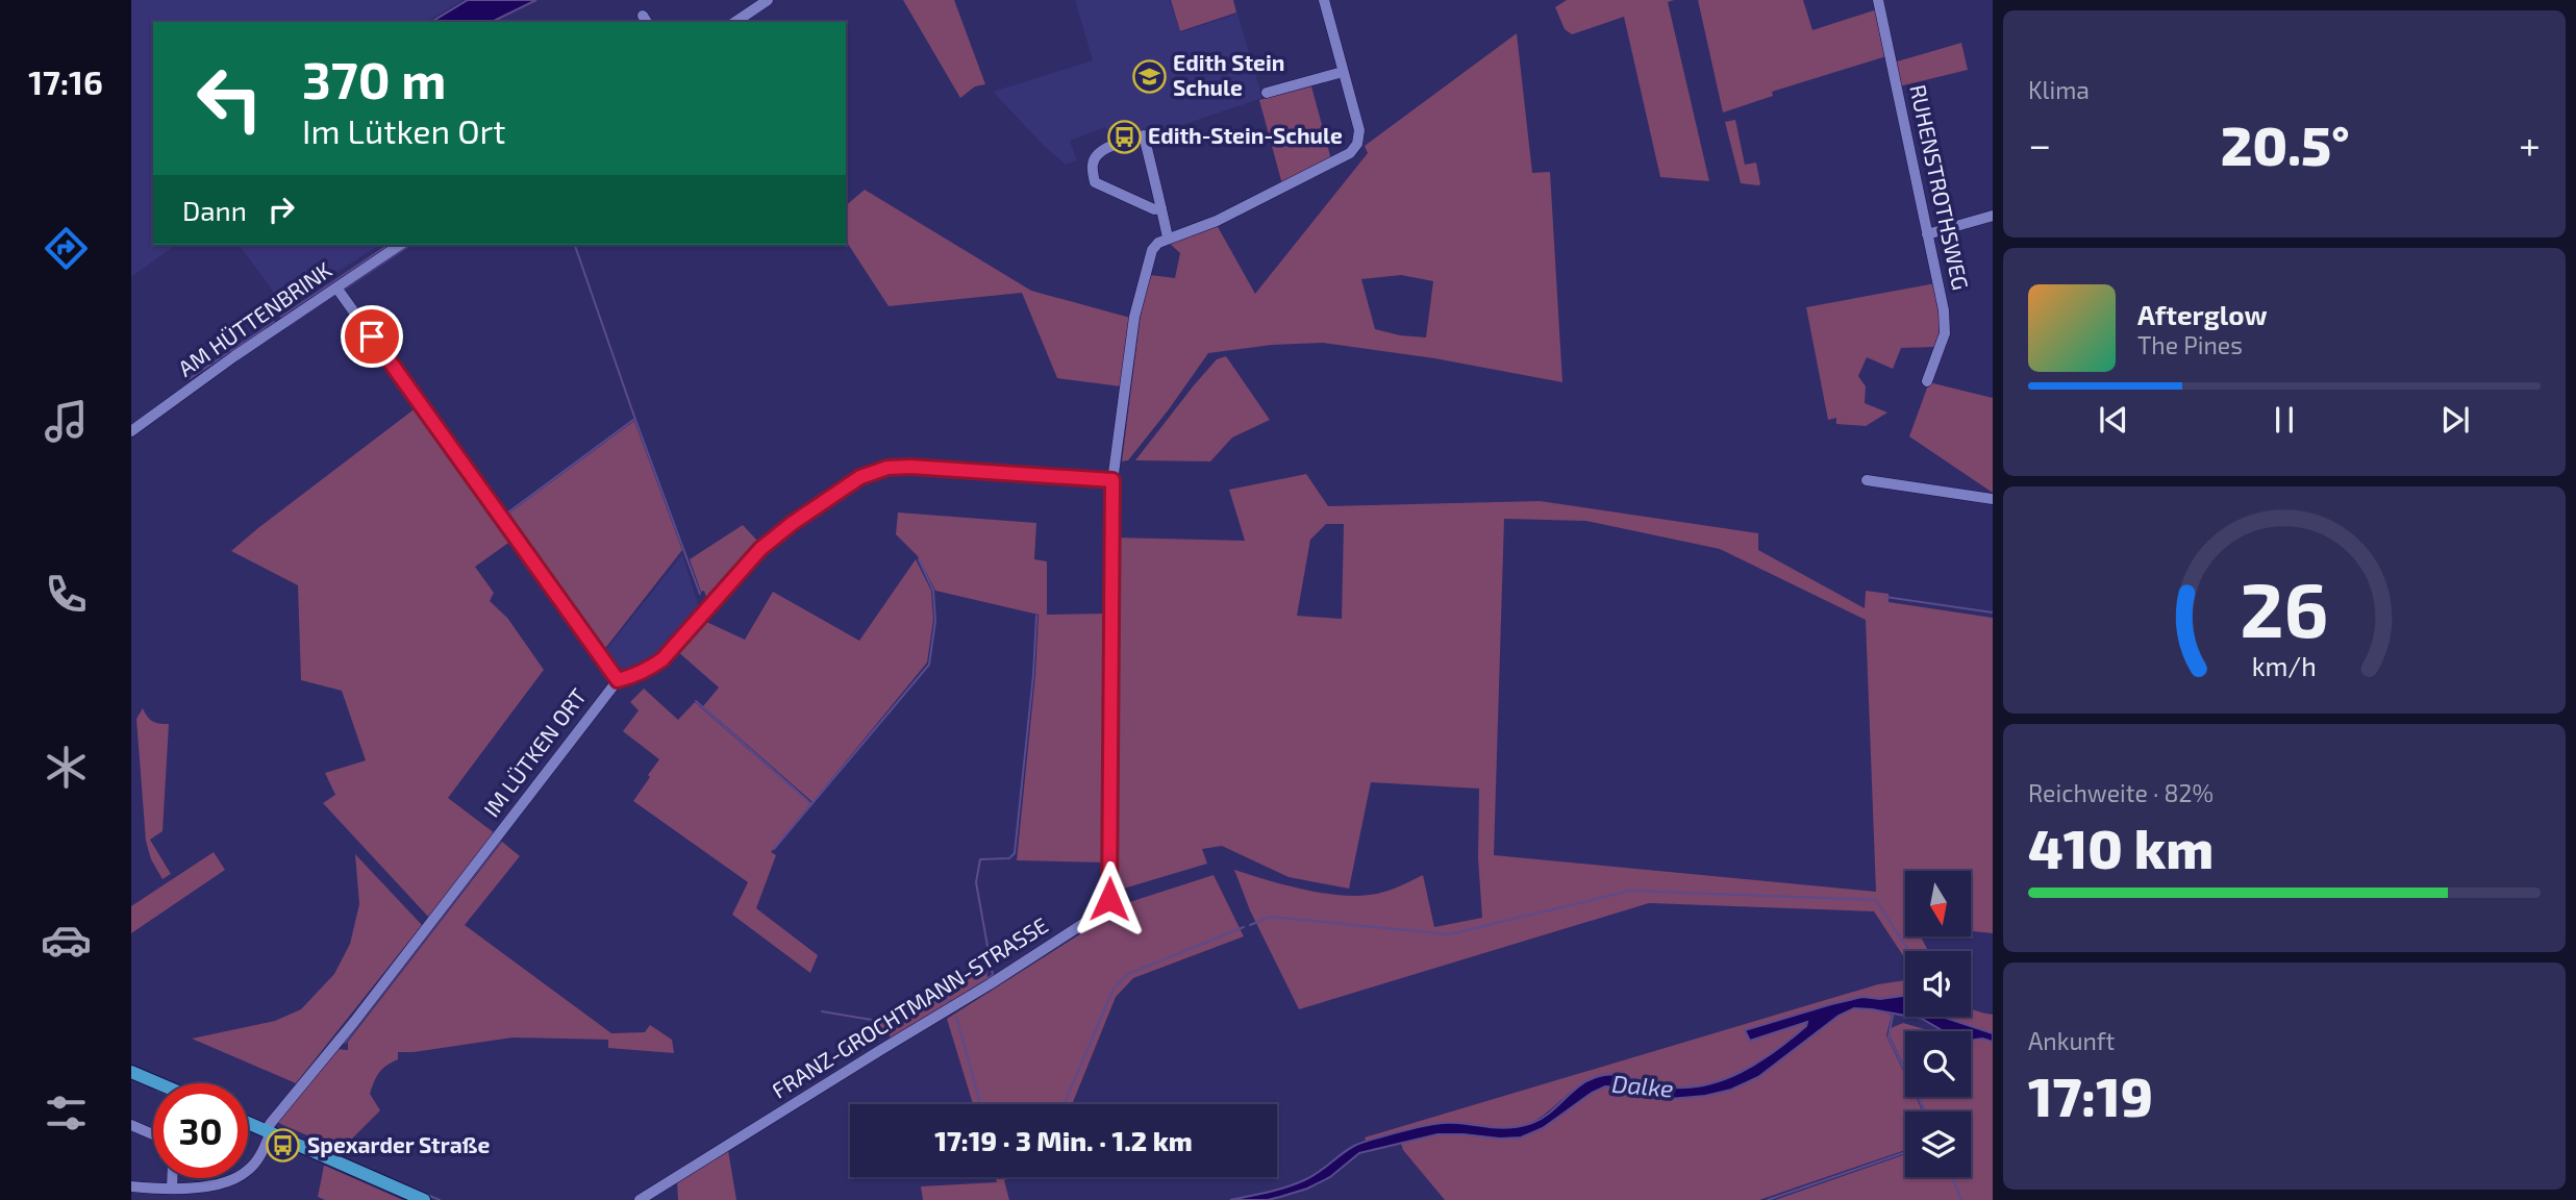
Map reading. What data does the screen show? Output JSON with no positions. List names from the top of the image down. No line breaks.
{"streets":{"street":["RUHENSTROTHSWEG","AM HÜTTENBRINK","IM LÜTKEN ORT","FRANZ-GROCHTMANN-STRASSE"]},"crossings":[["IM LÜTKEN ORT","FRANZ-GROCHTMANN-STRASSE"]],"water":["Dalke"],"places":{"school or university":["Edith Stein Schule"],"bus stop":["Edith-Stein-Schule","Spexarder Straße"]},"north":"bottom","page":{"tabs":"17:16","tile":["Klima",["Reichweite · 82%","410 km"],["Ankunft","17:19"]],"turn":["370 m","Im Lütken Ort"],"heat":["−","20.5°","+"],"then":"Dann","song":["Afterglow","The Pines"],"limit":"30","trip":"17:19 · 3 Min. · 1.2 km","gauge":["26","km/h"]}}
